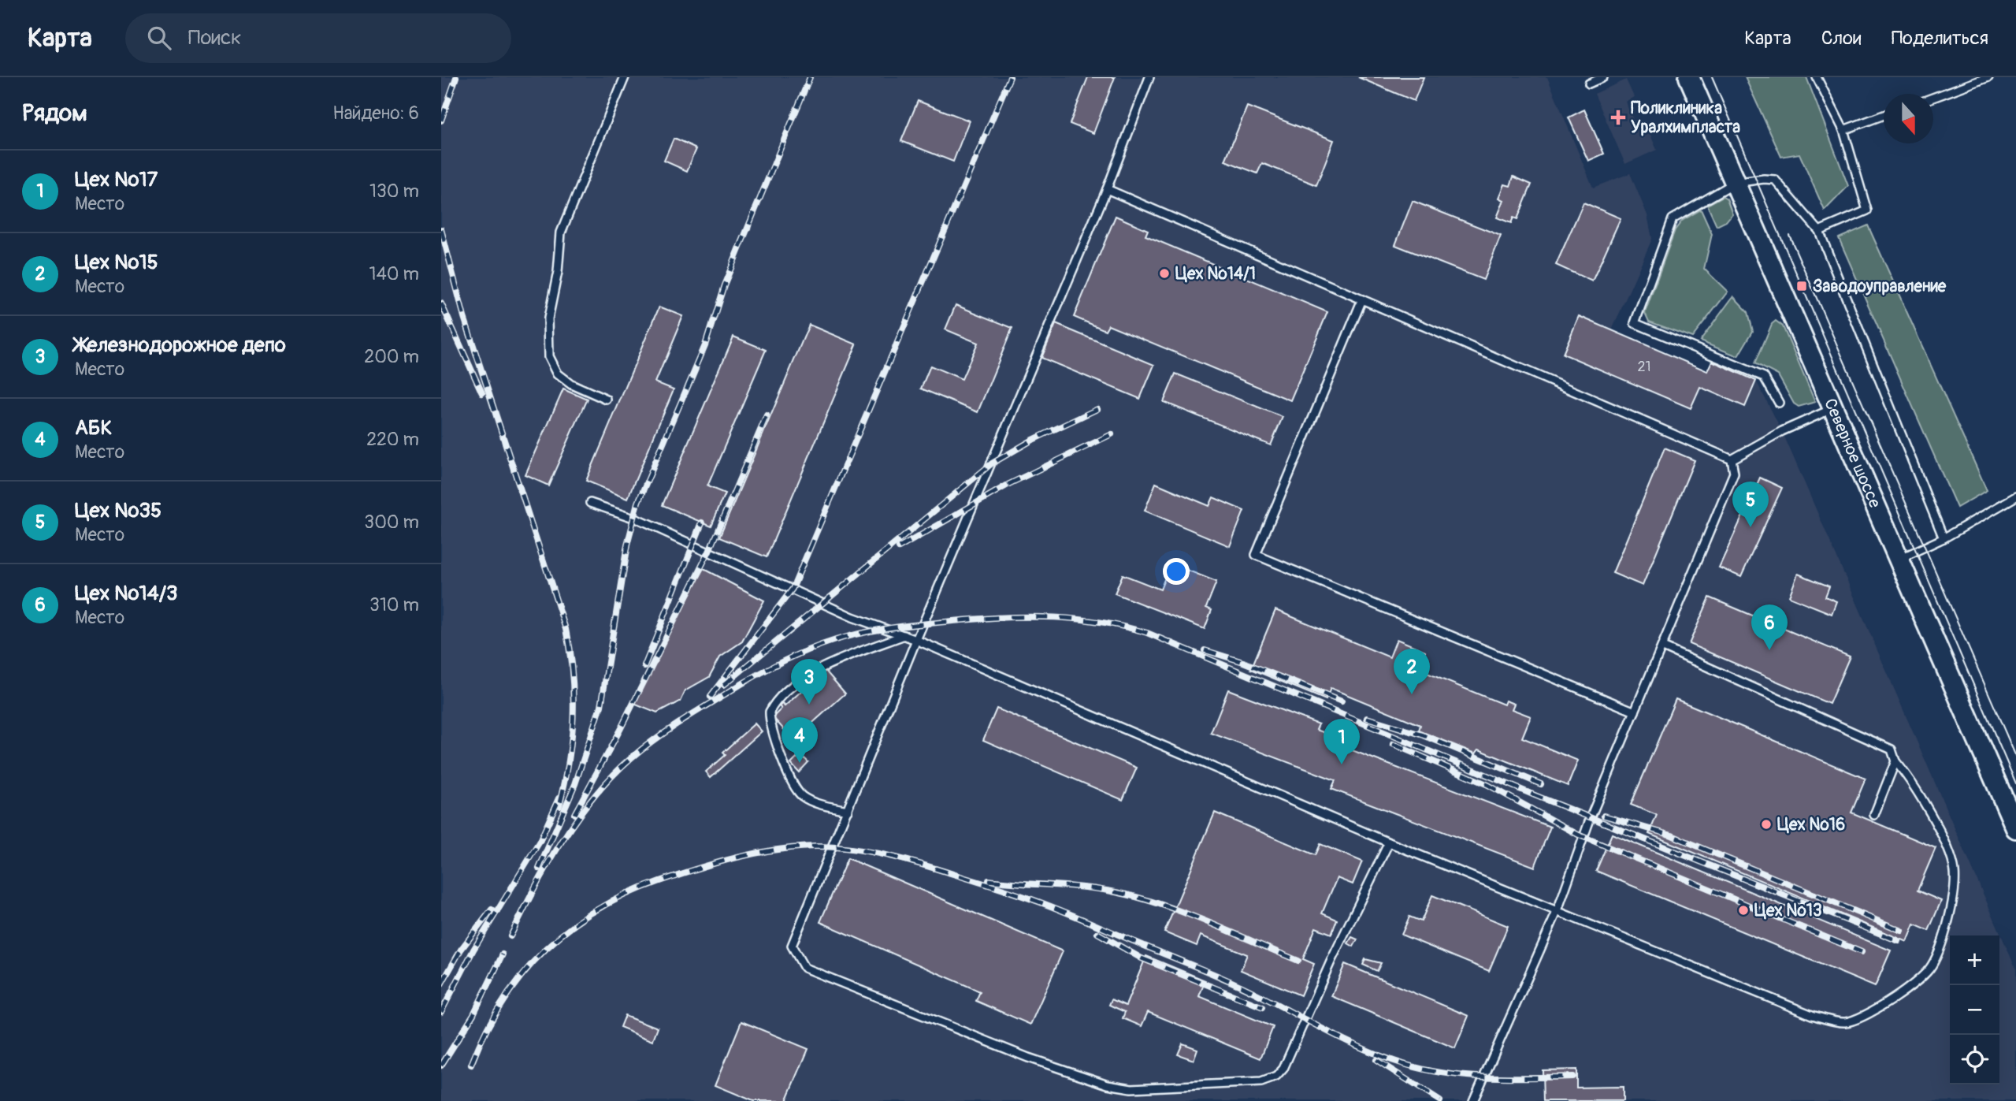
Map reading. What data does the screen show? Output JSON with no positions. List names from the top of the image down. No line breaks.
{"streets":{"main road":["Северное шоссе"]},"places":{"health":["Поликлиника Уралхимпласта"],"other":["Цех №14/1","Цех №16","Цех №13"],"transit":["Заводоуправление"]},"house_numbers":["21"],"north":"bottom","page":{"header":"Карта","search":"Поиск","nav":["Карта","Слои","Поделиться"],"heading":["Рядом","Найдено: 6"],"list":[{"mark":"1","name":"Цех №17","note":"Место","value":"130 m"},{"mark":"2","name":"Цех №15","note":"Место","value":"140 m"},{"mark":"3","name":"Железнодорожное депо","note":"Место","value":"200 m"},{"mark":"4","name":"АБК","note":"Место","value":"220 m"},{"mark":"5","name":"Цех №35","note":"Место","value":"300 m"},{"mark":"6","name":"Цех №14/3","note":"Место","value":"310 m"}],"pins":["5","6","2","3","4","1"],"map_buttons":["+","−"]}}
